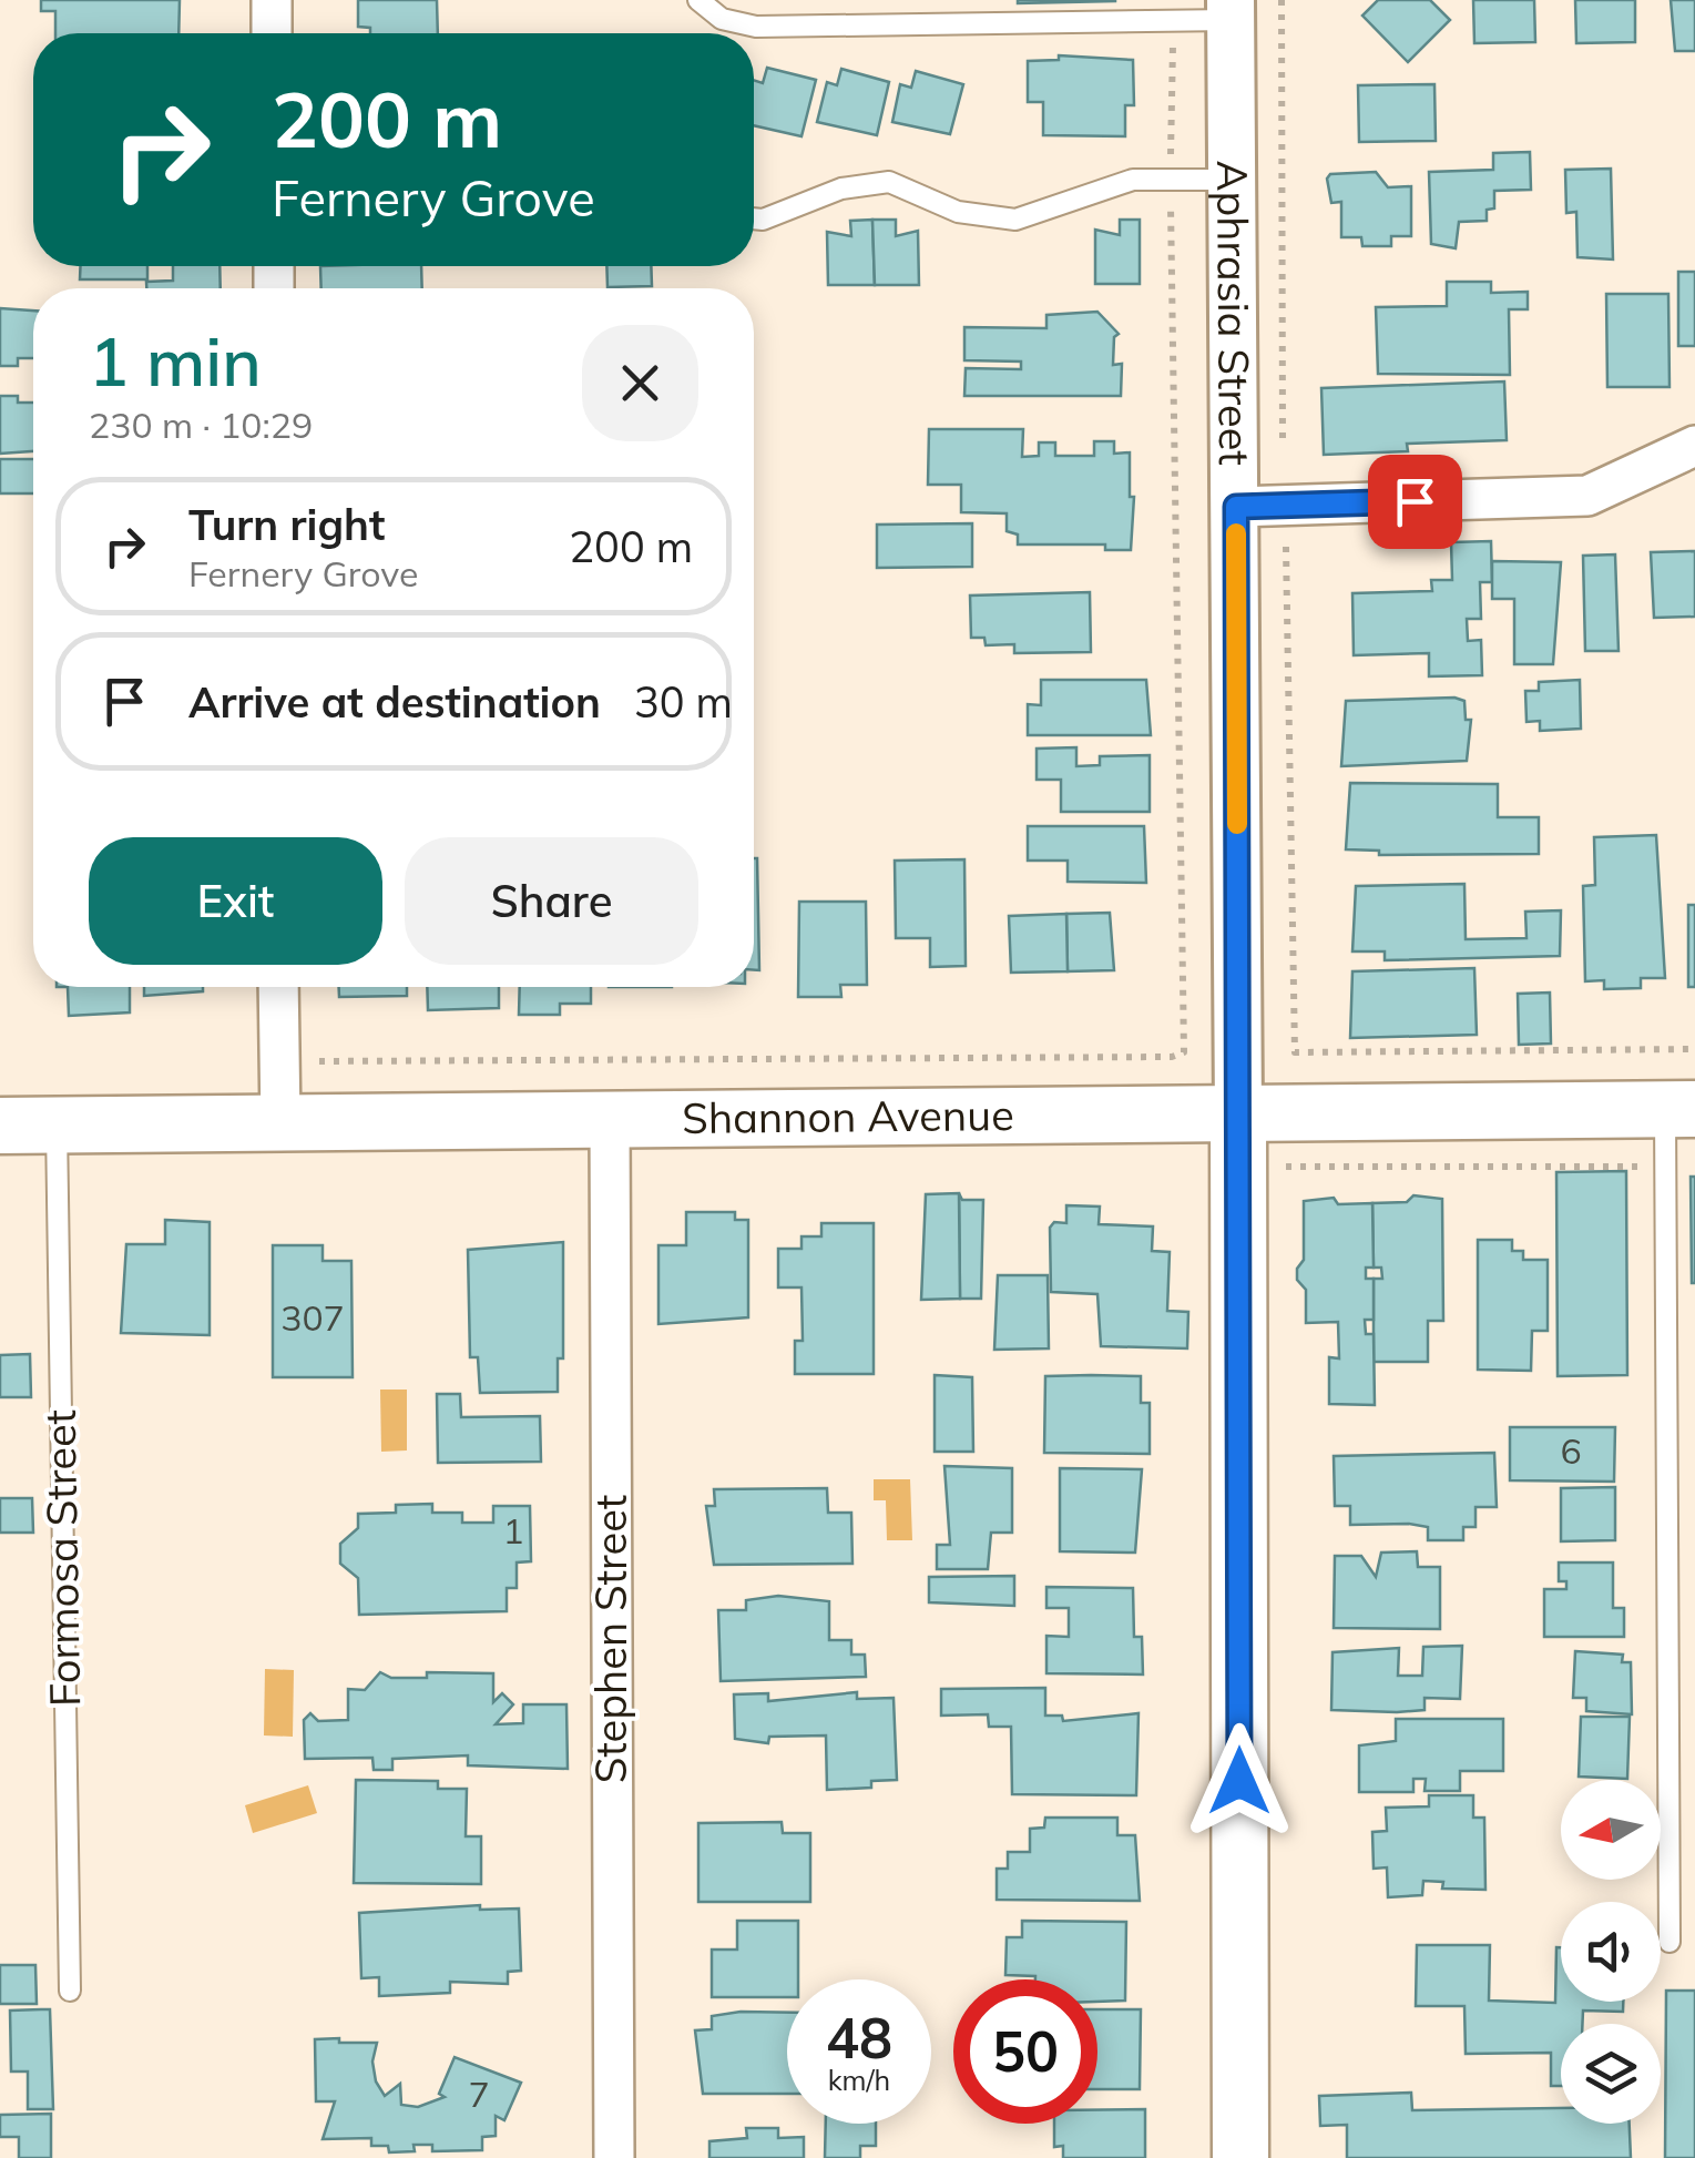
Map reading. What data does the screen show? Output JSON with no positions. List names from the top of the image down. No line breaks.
{"streets":{"main road":["Aphrasia Street","Shannon Avenue"],"street":["Stephen Street"],"lane":["Formosa Street"]},"crossings":[["Aphrasia Street","Shannon Avenue"],["Shannon Avenue","Formosa Street"],["Shannon Avenue","Stephen Street"]],"house_numbers":["307","6","1","7"],"north":"left","page":{"turn":["200 m","Fernery Grove"],"heading":["1 min","230 m · 10:29"],"list":[{"name":"Turn right","note":"Fernery Grove","value":"200 m"},{"name":"Arrive at destination","value":"30 m"}],"buttons":["Exit","Share"],"speed":"48 km/h","limit":"50"}}
